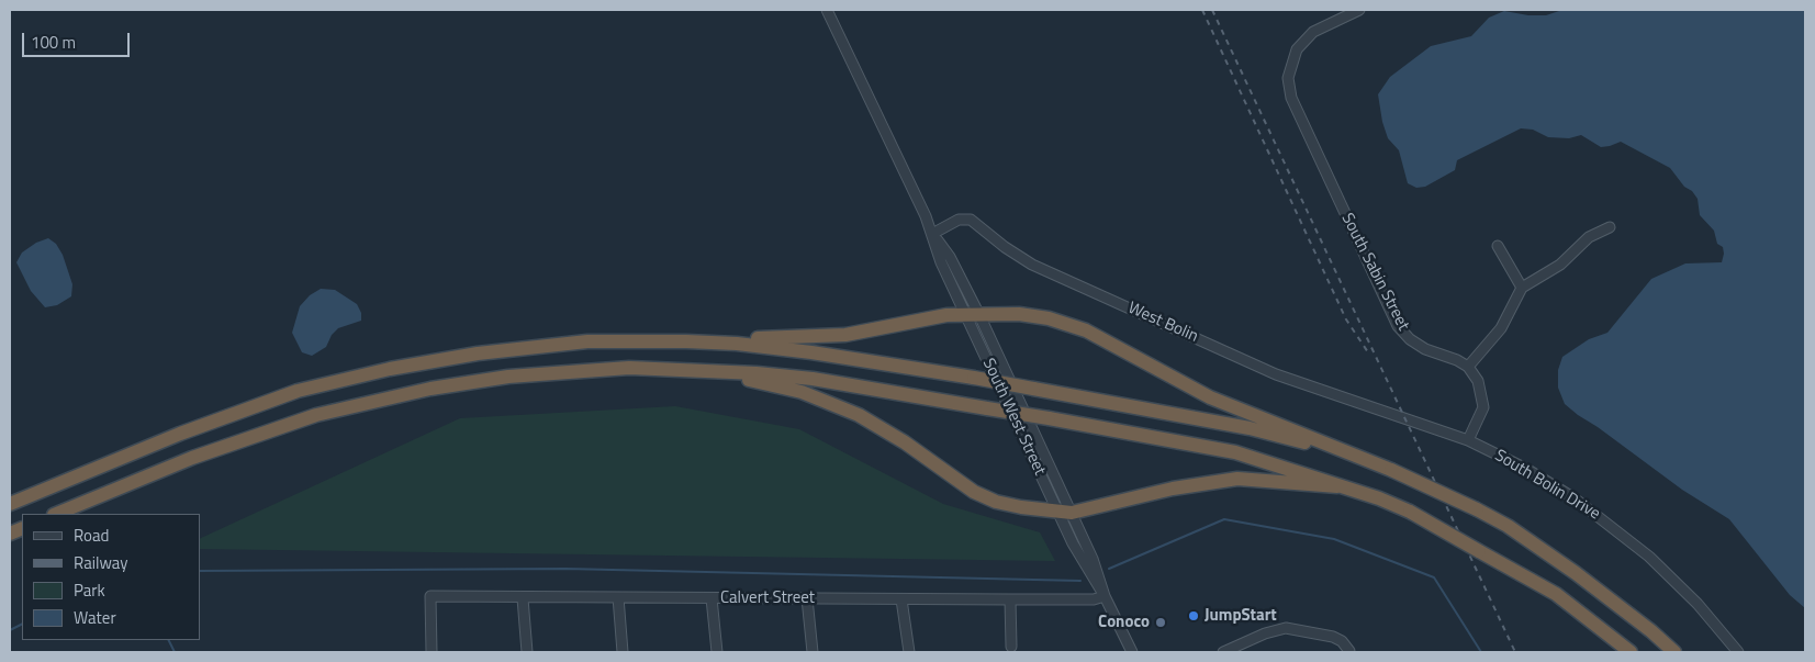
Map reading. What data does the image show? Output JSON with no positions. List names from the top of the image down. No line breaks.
{"streets":{"street":["South Sabin Street","West Bolin","South West Street","South Bolin Drive","Calvert Street"]},"crossings":[["West Bolin","South West Street"],["West Bolin","South Bolin Drive"],["South West Street","Calvert Street"]],"places":["JumpStart","Conoco"],"legend":["Road","Railway","Park","Water"],"scale_bar":"100 m"}
